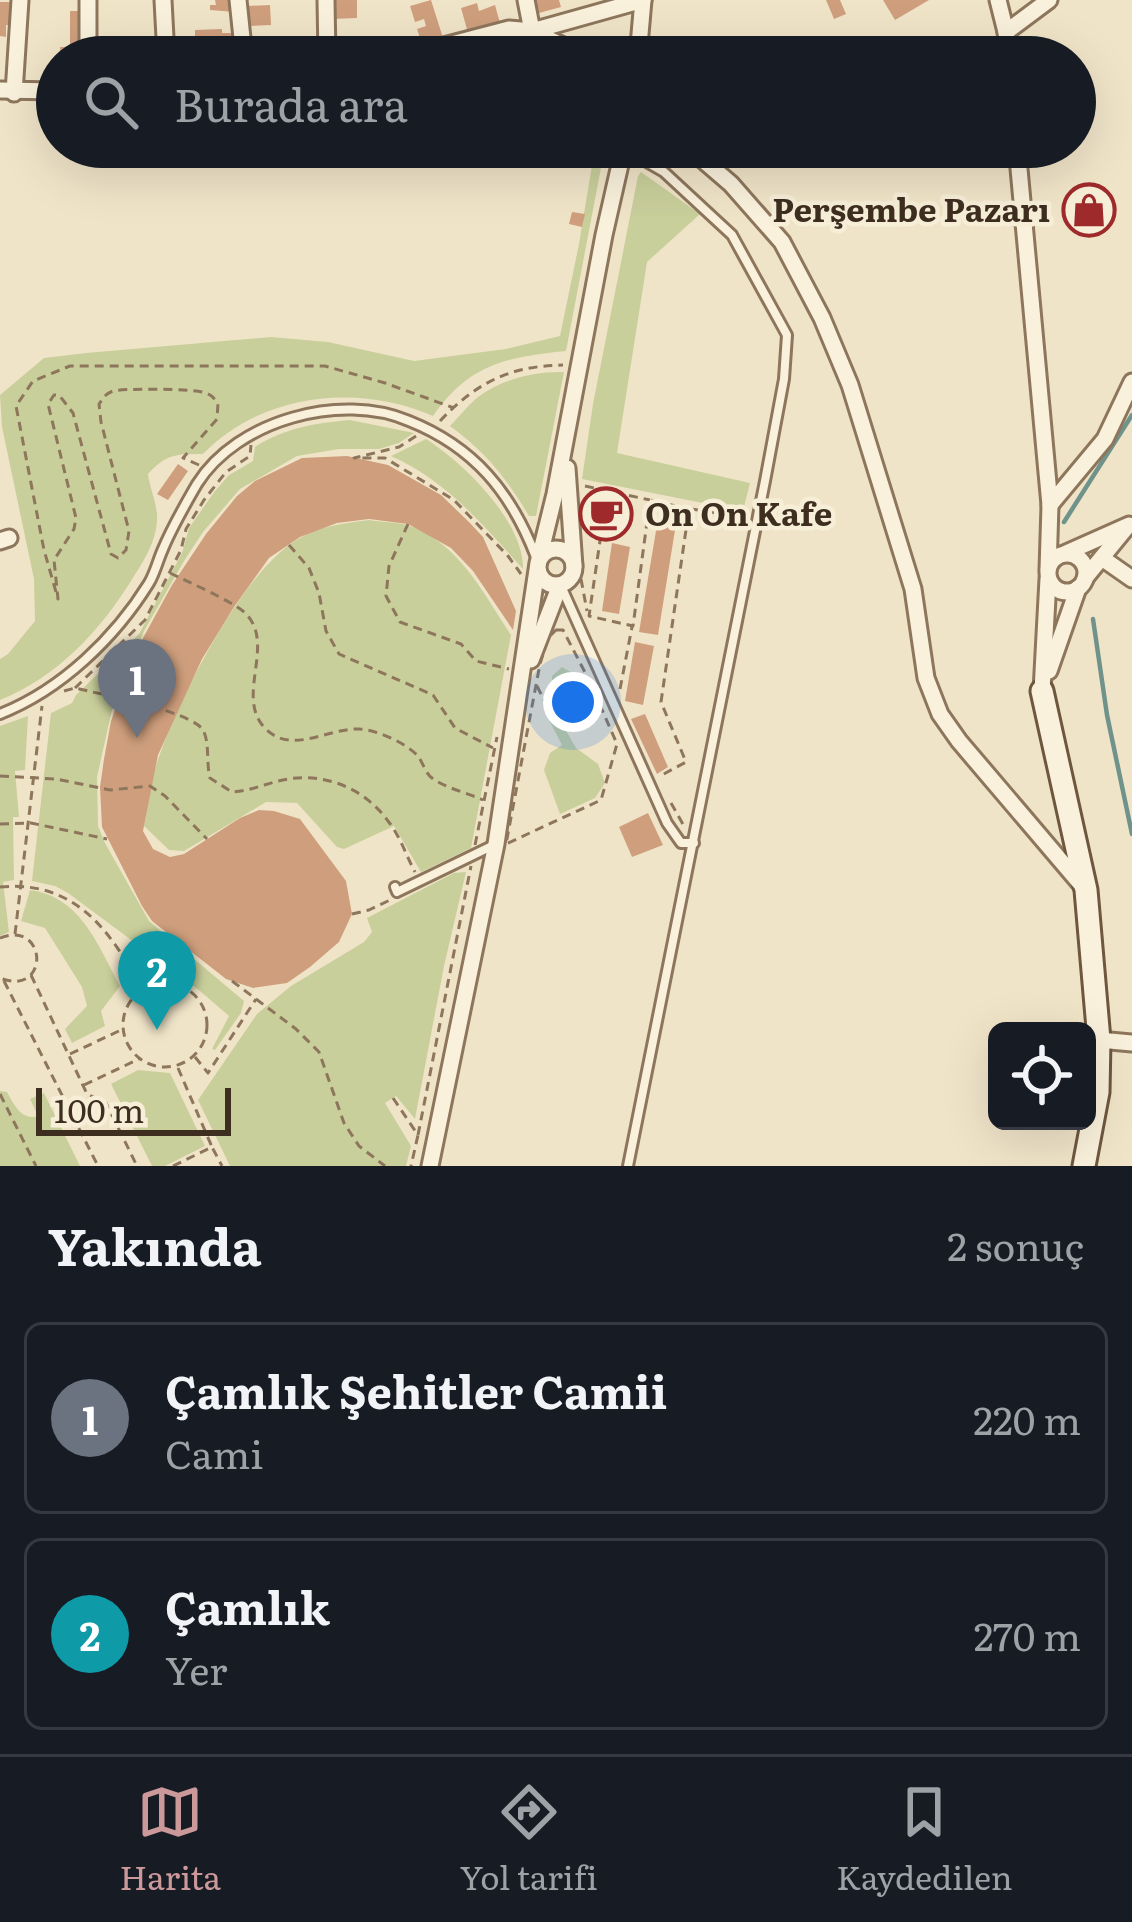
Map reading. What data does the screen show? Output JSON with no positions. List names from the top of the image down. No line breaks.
{"places":{"shop":["Perşembe Pazarı"],"cafe":["On On Kafe"]},"scale_bar":"100 m","page":{"search":"Burada ara","pins":["1","2"],"scale":"100 m","heading":["Yakında","2 sonuç"],"list":[{"mark":"1","name":"Çamlık Şehitler Camii","note":"Cami","value":"220 m"},{"mark":"2","name":"Çamlık","note":"Yer","value":"270 m"}],"nav":["Harita","Yol tarifi","Kaydedilen"]}}
